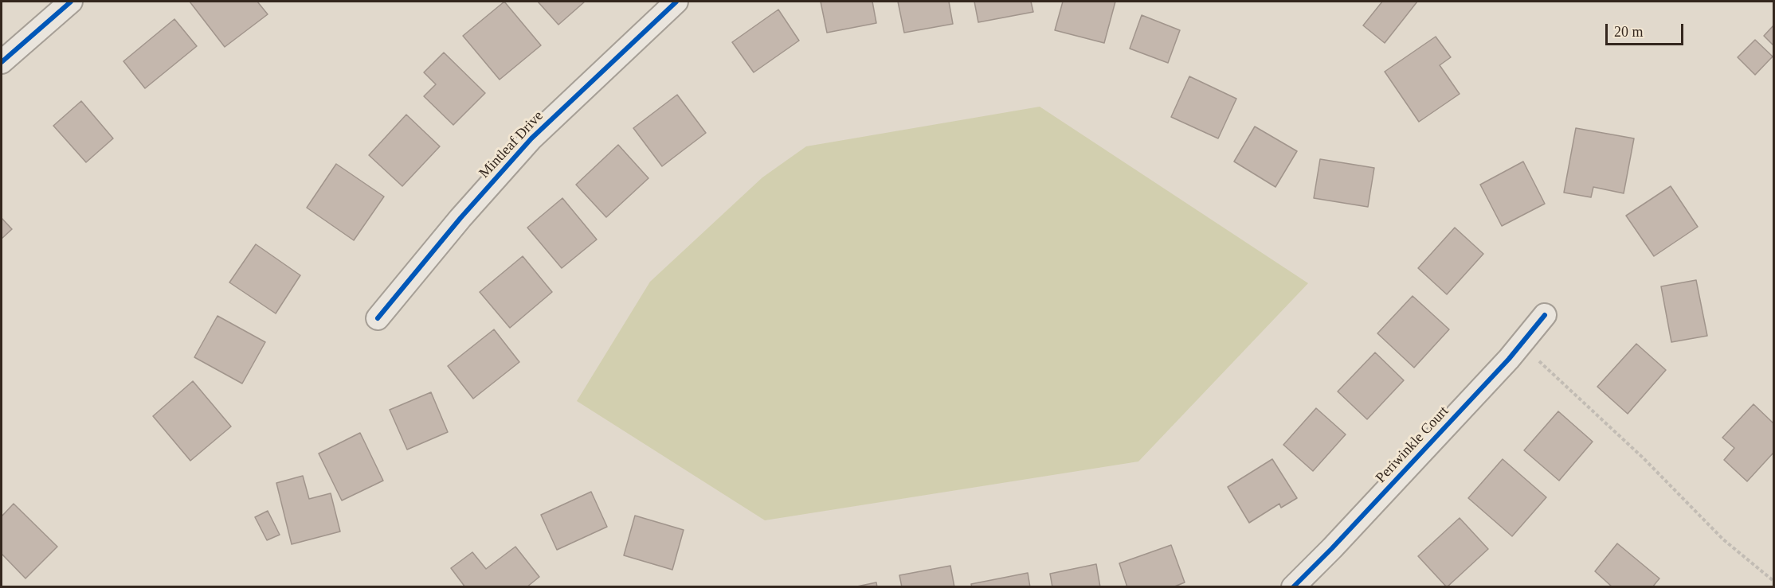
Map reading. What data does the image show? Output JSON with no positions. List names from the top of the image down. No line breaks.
{"streets":{"street":["Mintleaf Drive","Periwinkle Court"]},"scale_bar":"20 m"}
